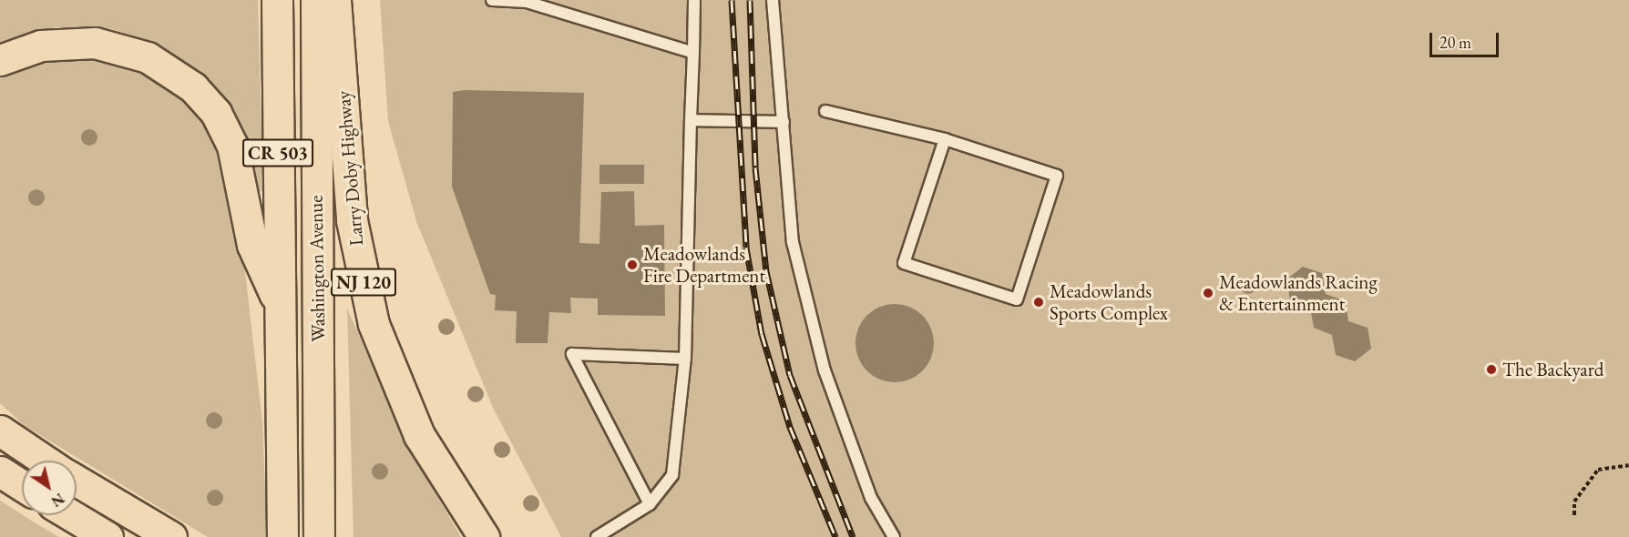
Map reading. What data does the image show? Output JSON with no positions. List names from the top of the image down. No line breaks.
{"streets":{"main road":["CR 503","Larry Doby Highway","Washington Avenue","NJ 120"]},"places":["Meadowlands Fire Department","Meadowlands Racing & Entertainment","Meadowlands Sports Complex","The Backyard"],"scale_bar":"20 m","north":"bottom right"}
